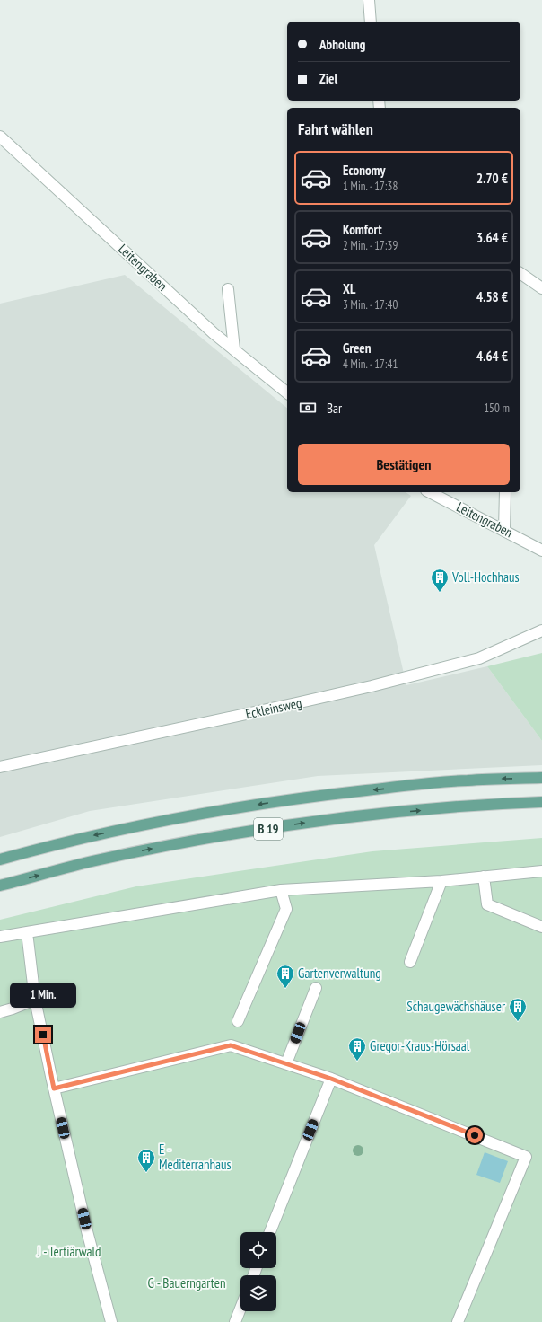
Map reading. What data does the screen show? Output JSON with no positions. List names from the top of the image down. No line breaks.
{"streets":{"main road":["B 19"],"street":["Leitengraben","Eckleinsweg"]},"parks":["J - Tertiärwald","G - Bauerngarten"],"places":{"building":["Voll-Hochhaus","Gartenverwaltung","Schaugewächshäuser","Gregor-Kraus-Hörsaal","E - Mediterranhaus"]},"page":{"banner":["Abholung","Ziel"],"heading":"Fahrt wählen","list":[{"name":"Economy","note":"1 Min. · 17:38","value":"2.70 €"},{"name":"Komfort","note":"2 Min. · 17:39","value":"3.64 €"},{"name":"XL","note":"3 Min. · 17:40","value":"4.58 €"},{"name":"Green","note":"4 Min. · 17:41","value":"4.64 €"}],"pay":["Bar","150 m"],"buttons":"Bestätigen","bubble":"1 Min."}}
